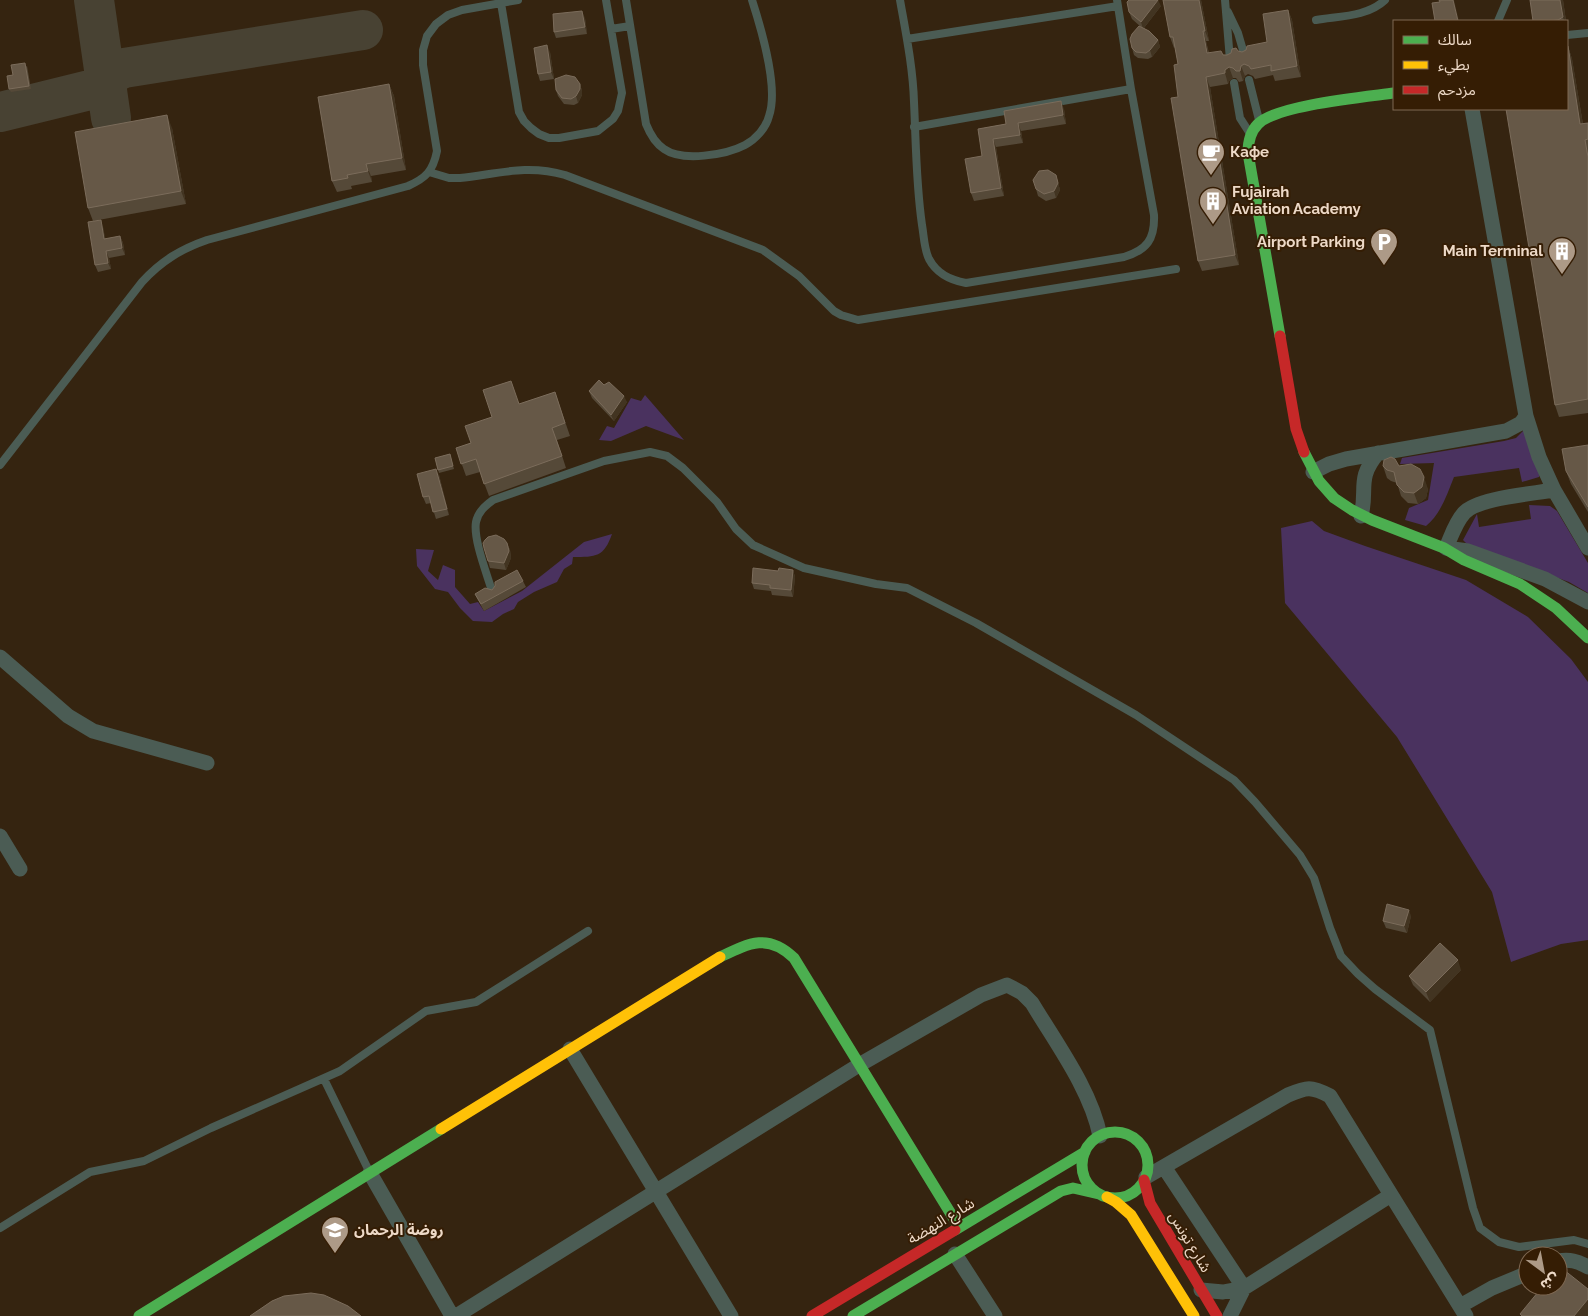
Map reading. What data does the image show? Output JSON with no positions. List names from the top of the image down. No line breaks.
{"streets":{"street":["شارع النهضة","شارع تونس"]},"crossings":[["شارع النهضة","شارع تونس"]],"places":{"cafe":["Кафе"],"building":["Fujairah Aviation Academy","Main Terminal"],"parking":["Airport Parking"],"school or university":["روضة الرحمان"]},"legend":["سالك","بطيء","مزدحم"],"north":"bottom right"}
